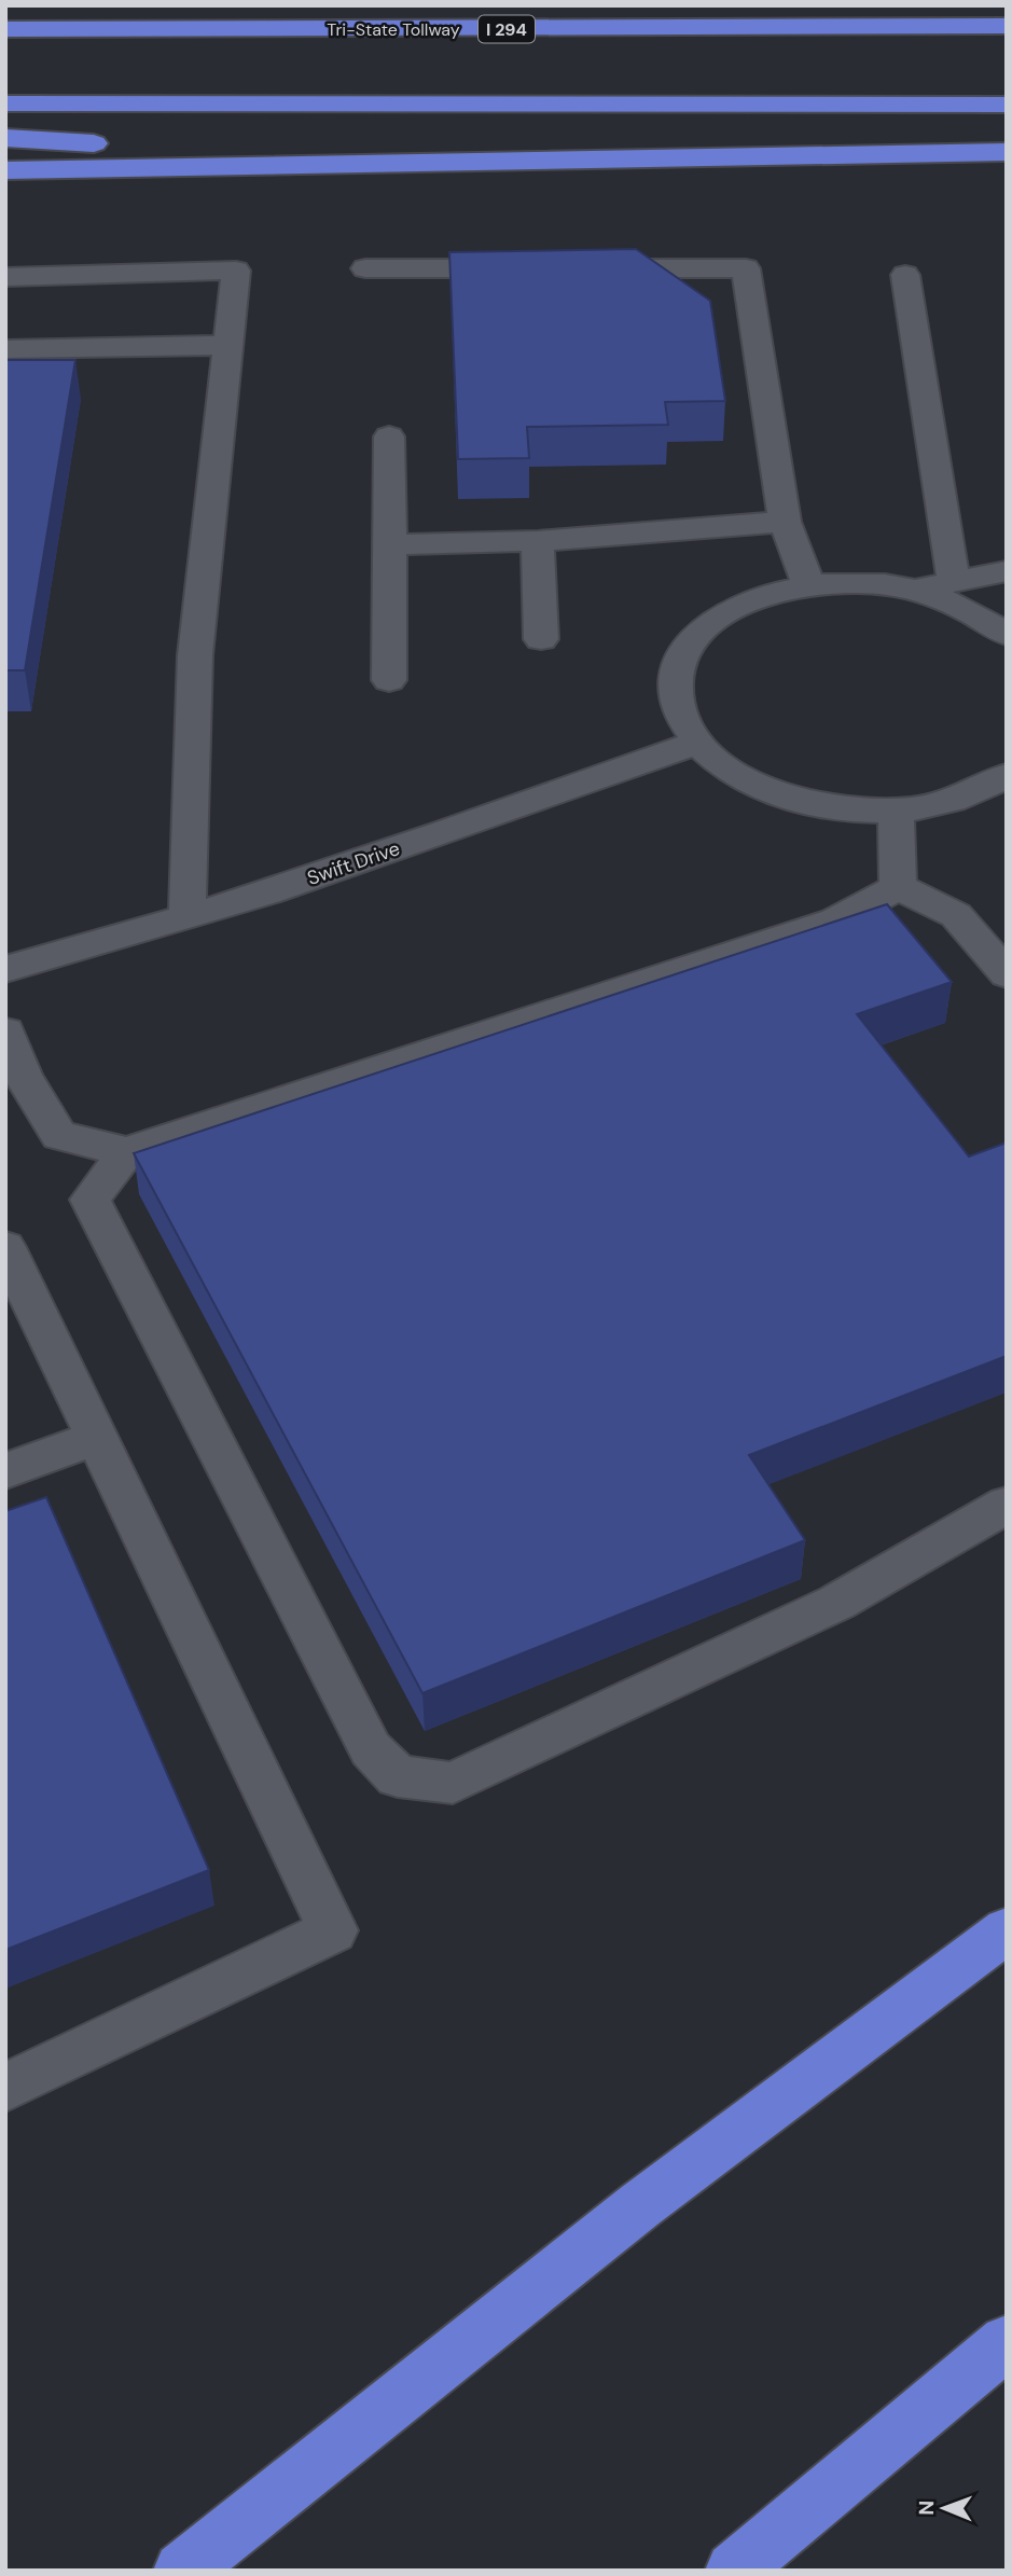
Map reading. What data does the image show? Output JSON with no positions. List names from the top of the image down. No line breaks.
{"streets":{"highway":["Tri-State Tollway","I 294"],"street":["Swift Drive"]},"north":"left"}
